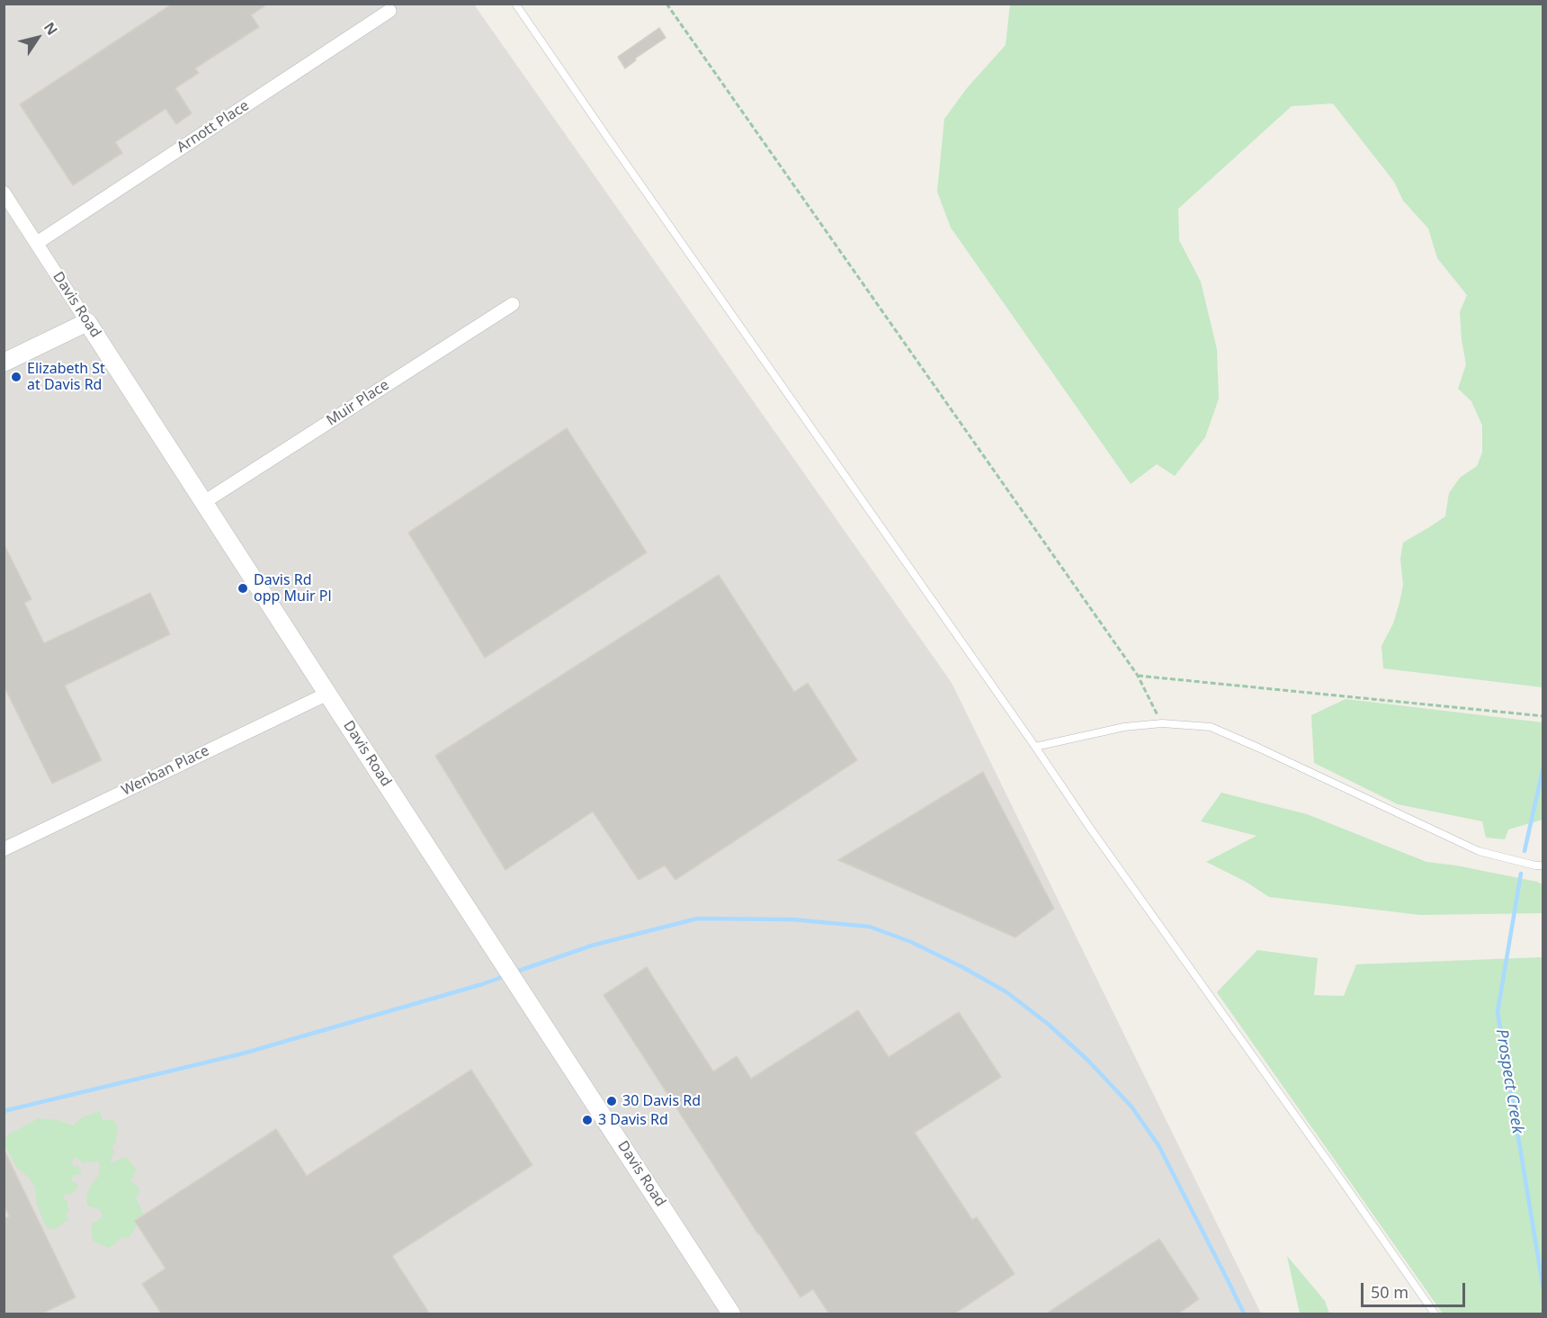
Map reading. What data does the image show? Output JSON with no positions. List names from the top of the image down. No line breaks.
{"streets":{"street":["Arnott Place","Davis Road","Muir Place","Wenban Place"]},"crossings":[["Arnott Place","Davis Road"],["Davis Road","Muir Place"],["Davis Road","Wenban Place"]],"water":["Prospect Creek"],"places":["Elizabeth St at Davis Rd","Davis Rd opp Muir Pl","30 Davis Rd","3 Davis Rd"],"scale_bar":"50 m","north":"top right"}
